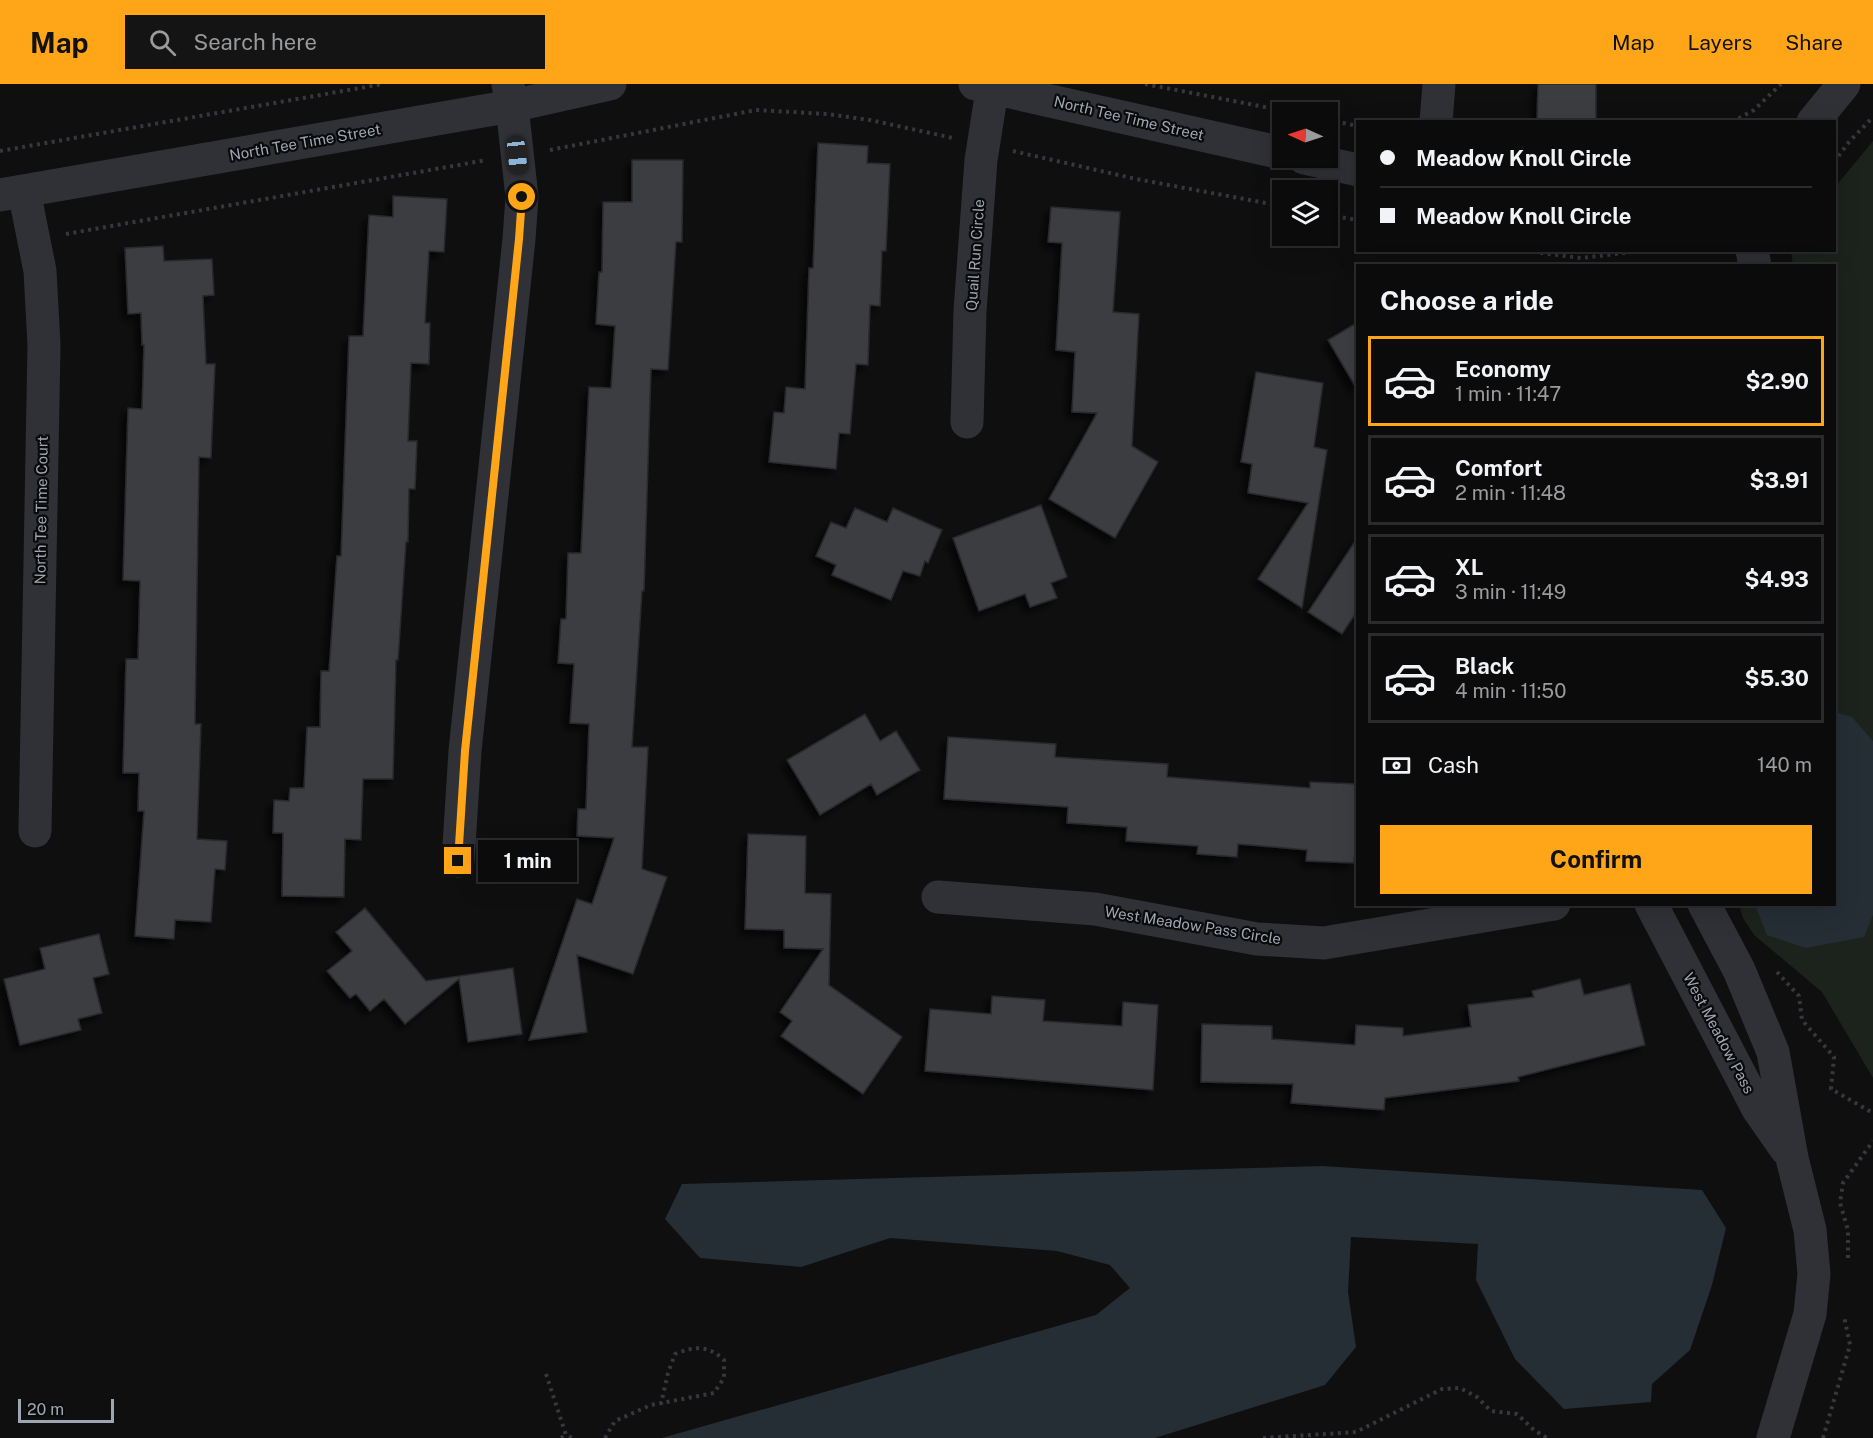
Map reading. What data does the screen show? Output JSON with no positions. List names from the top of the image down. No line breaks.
{"streets":{"street":["North Tee Time Street","Quail Run Circle","North Tee Time Court","West Meadow Pass Circle","West Meadow Pass"]},"crossings":[["North Tee Time Street","Quail Run Circle"],["North Tee Time Street","North Tee Time Court"]],"scale_bar":"20 m","north":"left","page":{"header":"Map","search":"Search here","nav":["Map","Layers","Share"],"banner":["Meadow Knoll Circle","Meadow Knoll Circle"],"heading":"Choose a ride","list":[{"name":"Economy","note":"1 min · 11:47","value":"$2.90"},{"name":"Comfort","note":"2 min · 11:48","value":"$3.91"},{"name":"XL","note":"3 min · 11:49","value":"$4.93"},{"name":"Black","note":"4 min · 11:50","value":"$5.30"}],"pay":["Cash","140 m"],"buttons":"Confirm","bubble":"1 min","scale":"20 m"}}
